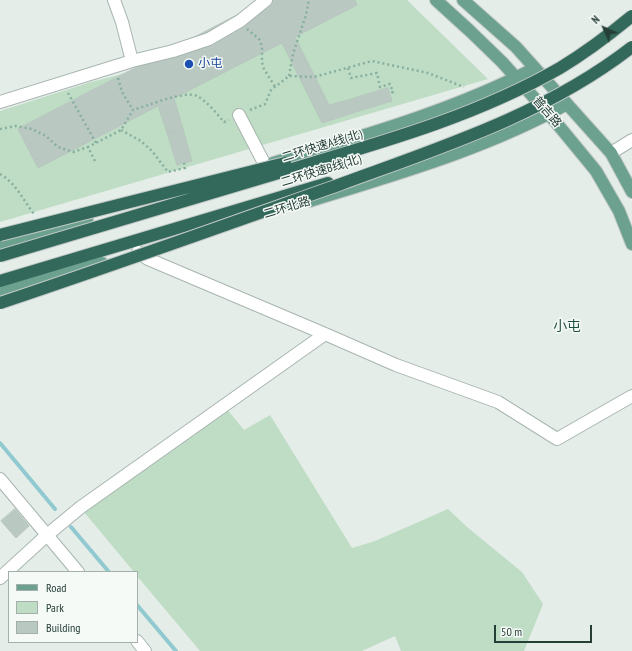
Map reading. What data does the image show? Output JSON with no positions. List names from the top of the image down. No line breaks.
{"streets":{"highway":["二环快速A线(北)","二环快速B线(北)"],"main road":["普吉路","二环北路"]},"crossings":[["普吉路","二环北路"]],"districts":["小屯"],"places":["小屯"],"legend":["Road","Park","Building"],"scale_bar":"50 m","north":"top left"}
